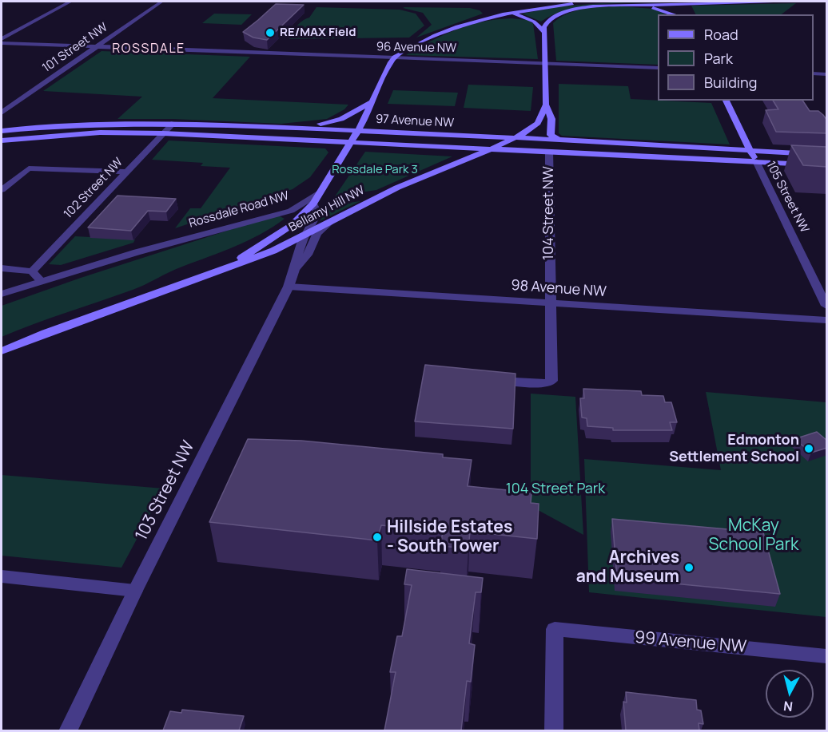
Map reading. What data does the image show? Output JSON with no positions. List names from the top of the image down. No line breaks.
{"streets":{"main road":["97 Avenue NW","105 Street NW","Bellamy Hill NW","Rossdale Road NW"],"street":["101 Street NW","96 Avenue NW","102 Street NW","104 Street NW","98 Avenue NW","103 Street NW","99 Avenue NW"]},"crossings":[["101 Street NW","96 Avenue NW"],["96 Avenue NW","Rossdale Road NW"],["97 Avenue NW","102 Street NW"],["97 Avenue NW","105 Street NW"],["97 Avenue NW","Bellamy Hill NW"],["97 Avenue NW","Rossdale Road NW"],["97 Avenue NW","104 Street NW"],["Bellamy Hill NW","Rossdale Road NW"],["Bellamy Hill NW","103 Street NW"],["104 Street NW","98 Avenue NW"],["98 Avenue NW","103 Street NW"]],"districts":["ROSSDALE"],"parks":["Rossdale Park 3","104 Street Park","McKay School Park"],"places":["RE/MAX Field","Edmonton Settlement School","Hillside Estates - South Tower","Archives and Museum"],"legend":["Road","Park","Building"],"north":"bottom"}
